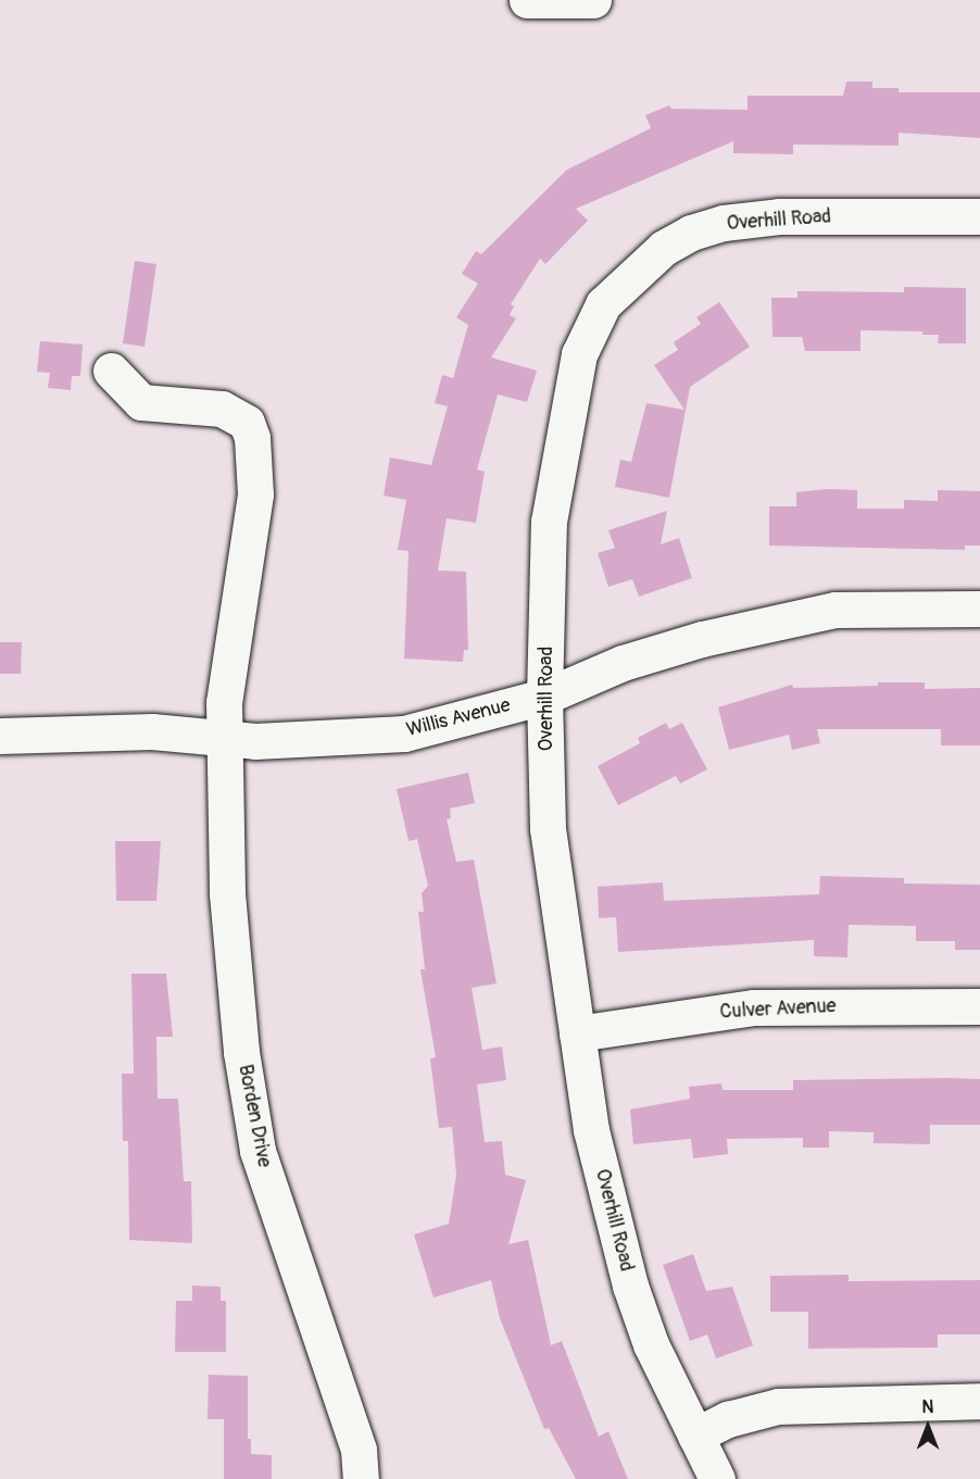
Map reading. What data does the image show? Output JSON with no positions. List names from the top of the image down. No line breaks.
{"streets":{"street":["Overhill Road","Willis Avenue","Culver Avenue","Borden Drive"]},"crossings":[["Overhill Road","Willis Avenue"],["Overhill Road","Culver Avenue"],["Willis Avenue","Borden Drive"]],"north":"top"}
